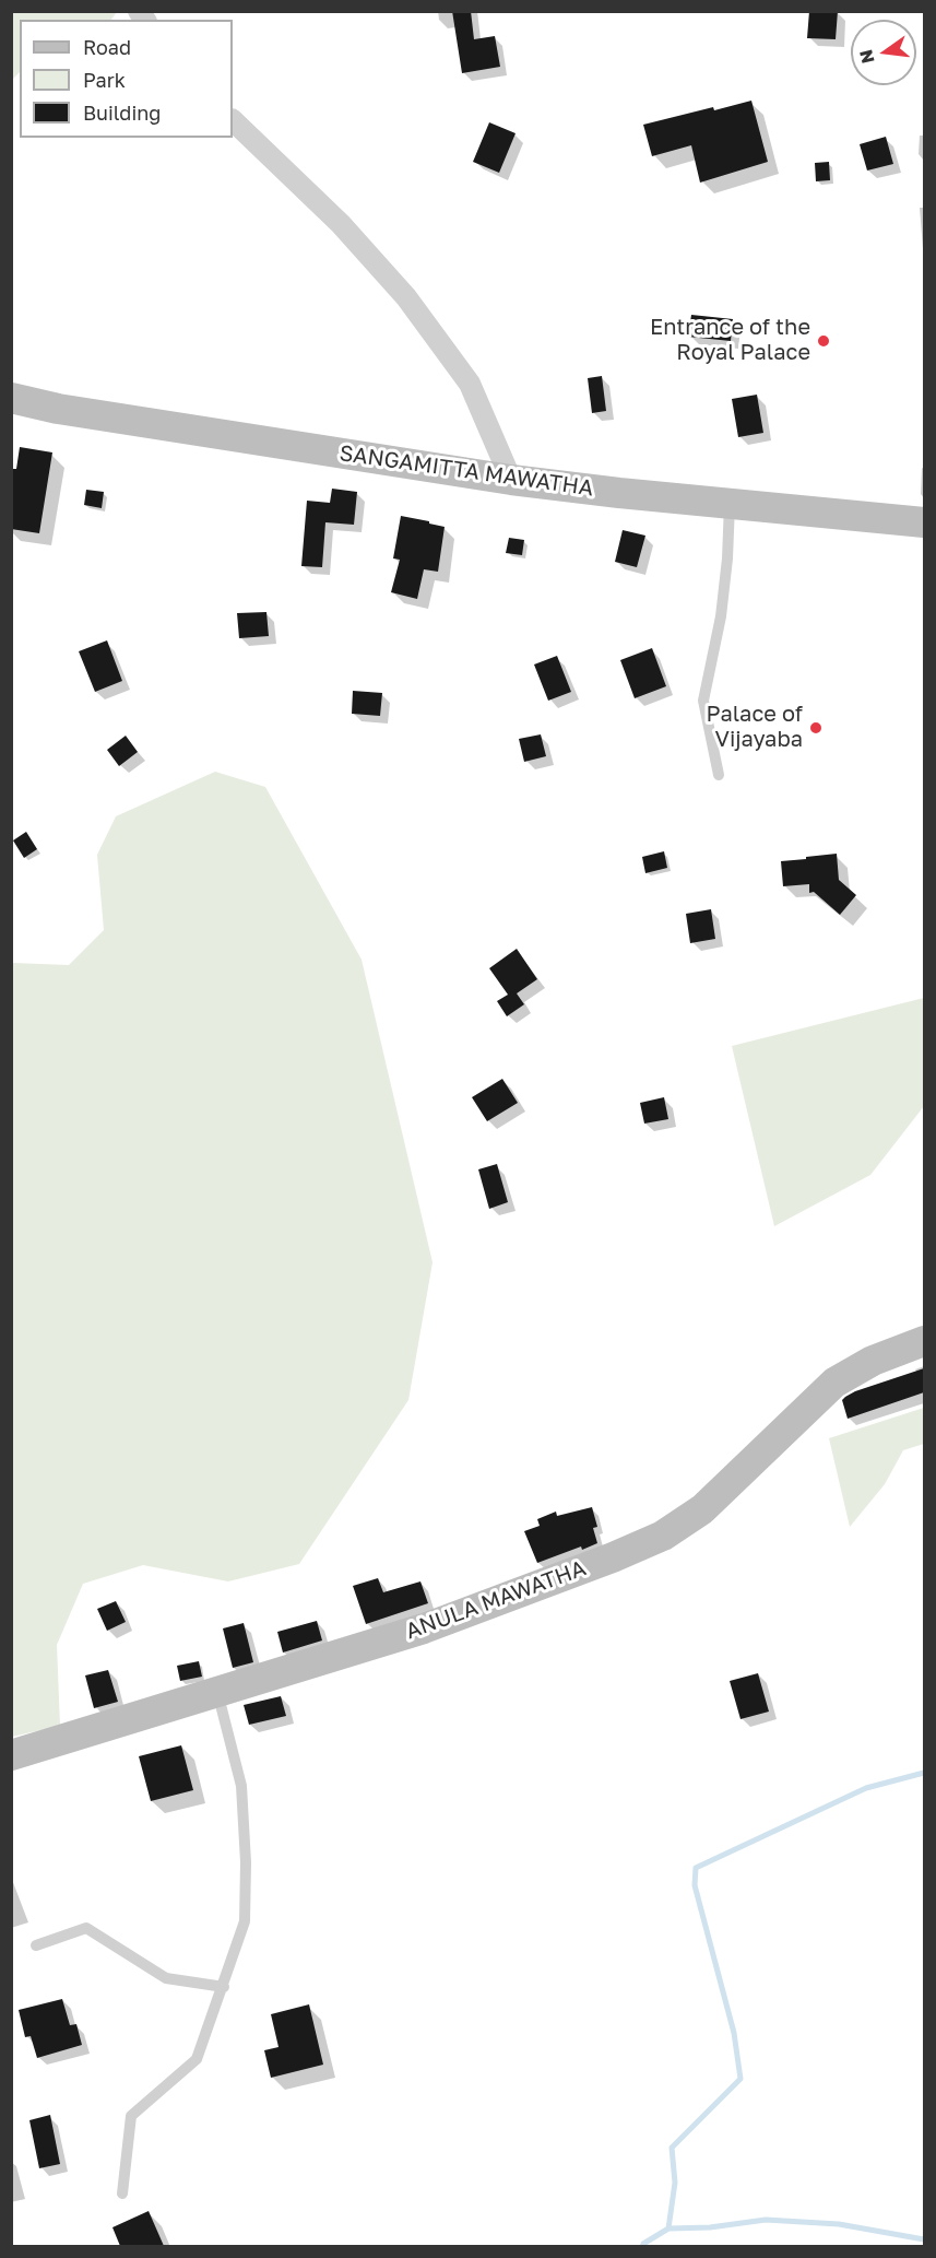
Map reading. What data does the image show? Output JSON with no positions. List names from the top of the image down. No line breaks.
{"streets":{"main road":["SANGAMITTA MAWATHA","ANULA MAWATHA"]},"places":["Entrance of the Royal Palace","Palace of Vijayaba"],"legend":["Road","Park","Building"],"north":"left"}
